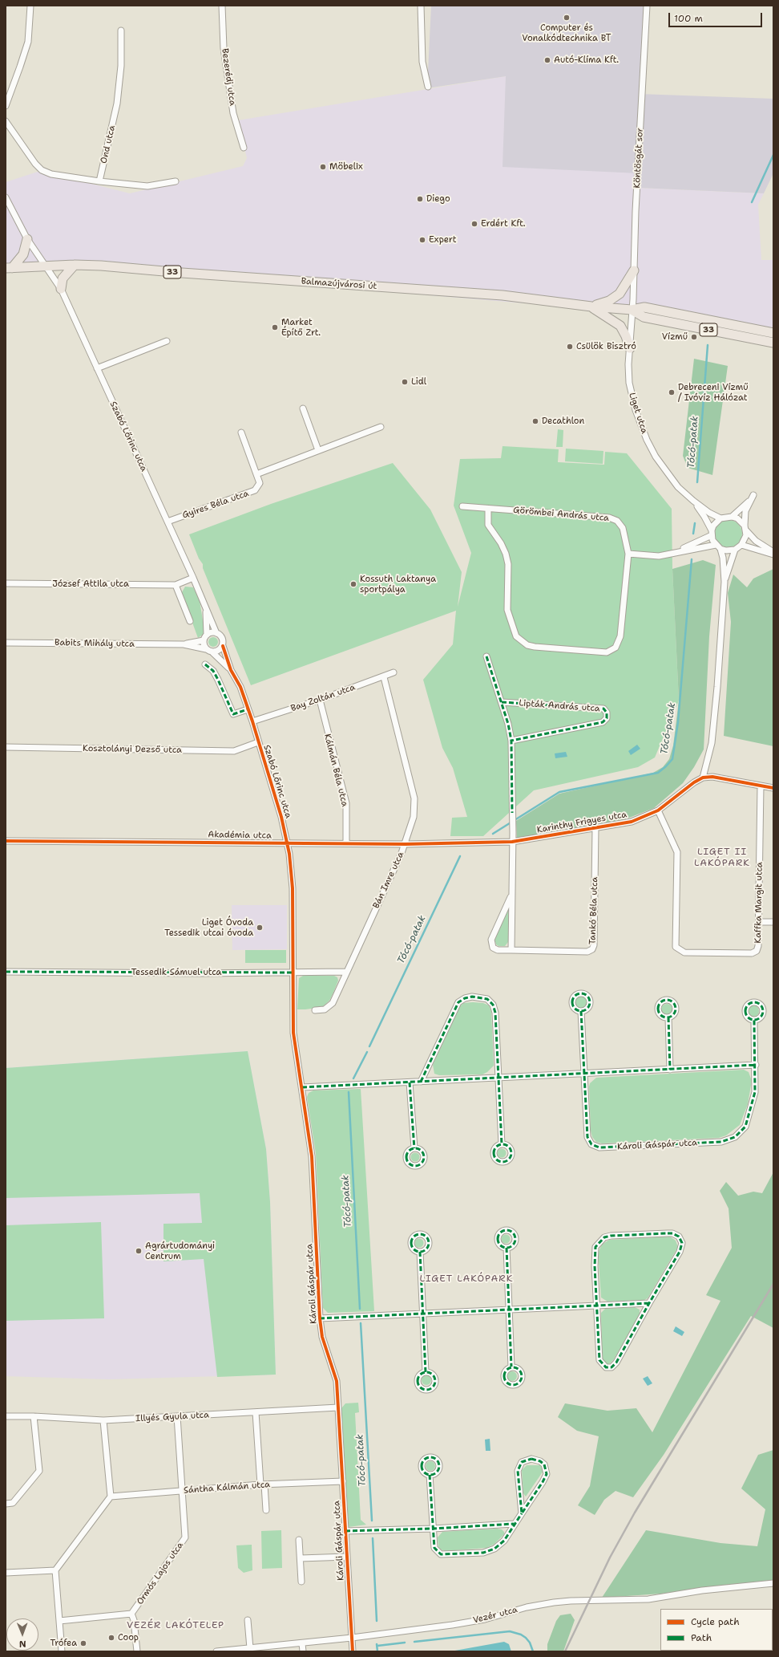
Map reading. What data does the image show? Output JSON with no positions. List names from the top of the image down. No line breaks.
{"streets":{"main road":["33","Balmazújvárosi út"],"street":["Bezerédj utca","Ond utca","Köntösgát sor","Liget utca","Szabó Lőrinc utca","Gyires Béla utca","Görömbei András utca","József Attila utca","Babits Mihály utca","Bay Zoltán utca","Lipták András utca","Kosztolányi Dezső utca","Kálmán Béla utca","Karinthy Frigyes utca","Akadémia utca","Bán Imre utca","Kaffka Margit utca","Tankó Béla utca","Tessedik Sámuel utca","Károli Gáspár utca","Illyés Gyula utca","Sántha Kálmán utca","Ormós Lajos utca","Vezér utca"]},"crossings":[["Köntösgát sor","Balmazújvárosi út"],["Köntösgát sor","Liget utca"],["33","Balmazújvárosi út"],["33","Szabó Lőrinc utca"],["Balmazújvárosi út","Liget utca"],["Balmazújvárosi út","Szabó Lőrinc utca"],["Szabó Lőrinc utca","Gyires Béla utca"],["Szabó Lőrinc utca","Babits Mihály utca"],["Szabó Lőrinc utca","Bay Zoltán utca"],["Szabó Lőrinc utca","Kosztolányi Dezső utca"],["Szabó Lőrinc utca","Akadémia utca"],["Szabó Lőrinc utca","Tessedik Sámuel utca"],["Szabó Lőrinc utca","Károli Gáspár utca"],["Bay Zoltán utca","Kálmán Béla utca"],["Bay Zoltán utca","Bán Imre utca"],["Kálmán Béla utca","Akadémia utca"],["Karinthy Frigyes utca","Akadémia utca"],["Karinthy Frigyes utca","Kaffka Margit utca"],["Karinthy Frigyes utca","Tankó Béla utca"],["Akadémia utca","Bán Imre utca"],["Akadémia utca","Tankó Béla utca"],["Bán Imre utca","Tessedik Sámuel utca"],["Károli Gáspár utca","Illyés Gyula utca"],["Károli Gáspár utca","Sántha Kálmán utca"],["Károli Gáspár utca","Vezér utca"],["Illyés Gyula utca","Ormós Lajos utca"],["Sántha Kálmán utca","Ormós Lajos utca"]],"districts":["LIGET II LAKÓPARK","LIGET LAKÓPARK","VEZÉR LAKÓTELEP"],"water":["Tócó-patak"],"places":["Computer és Vonalkódtechnika BT","Autó-Klíma Kft.","Möbelix","Diego","Erdért Kft.","Expert","Market Építő Zrt.","Vízmű","Csülök Bisztró","Lidl","Debreceni Vízmű / Ivóvíz Hálózat","Decathlon","Kossuth Laktanya sportpálya","Liget Óvoda Tessedik utcai óvoda","Agrártudományi Centrum","Coop","Trófea"],"legend":["Cycle path","Path"],"scale_bar":"100 m","north":"bottom"}
